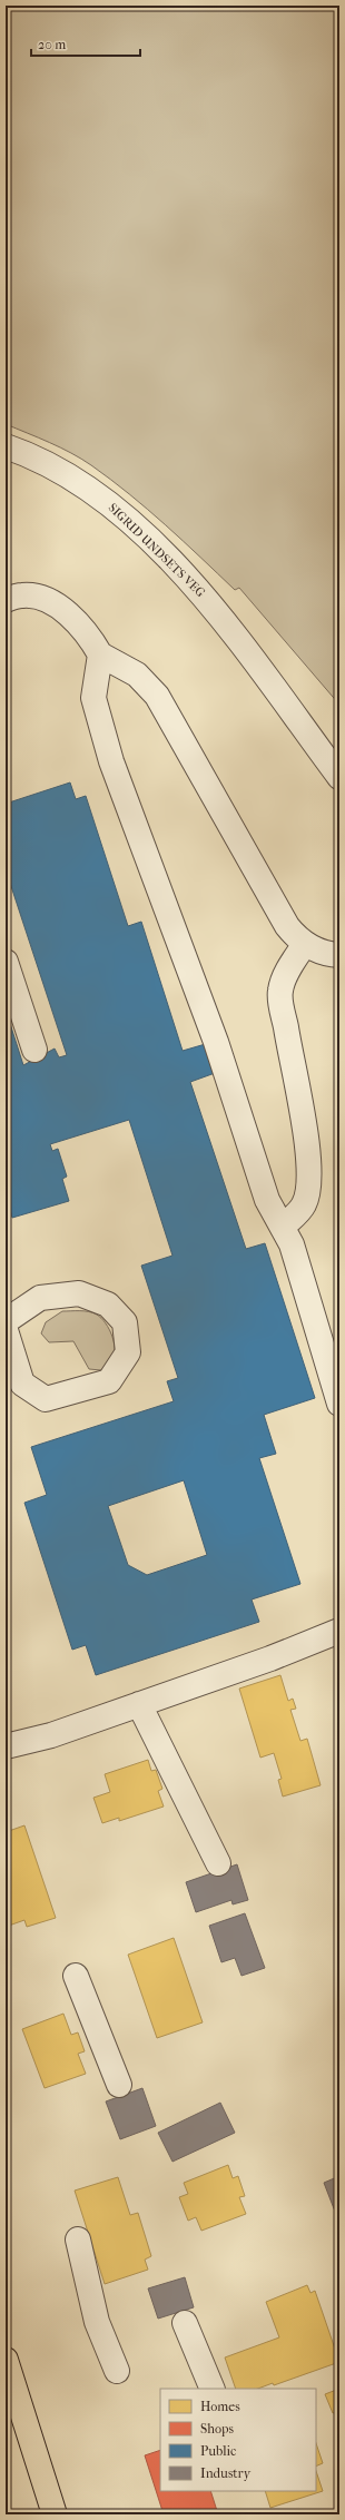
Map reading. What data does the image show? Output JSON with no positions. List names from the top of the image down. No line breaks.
{"streets":{"street":["SIGRID UNDSETS VEG"]},"legend":["Homes","Shops","Public","Industry"],"scale_bar":"20 m"}
